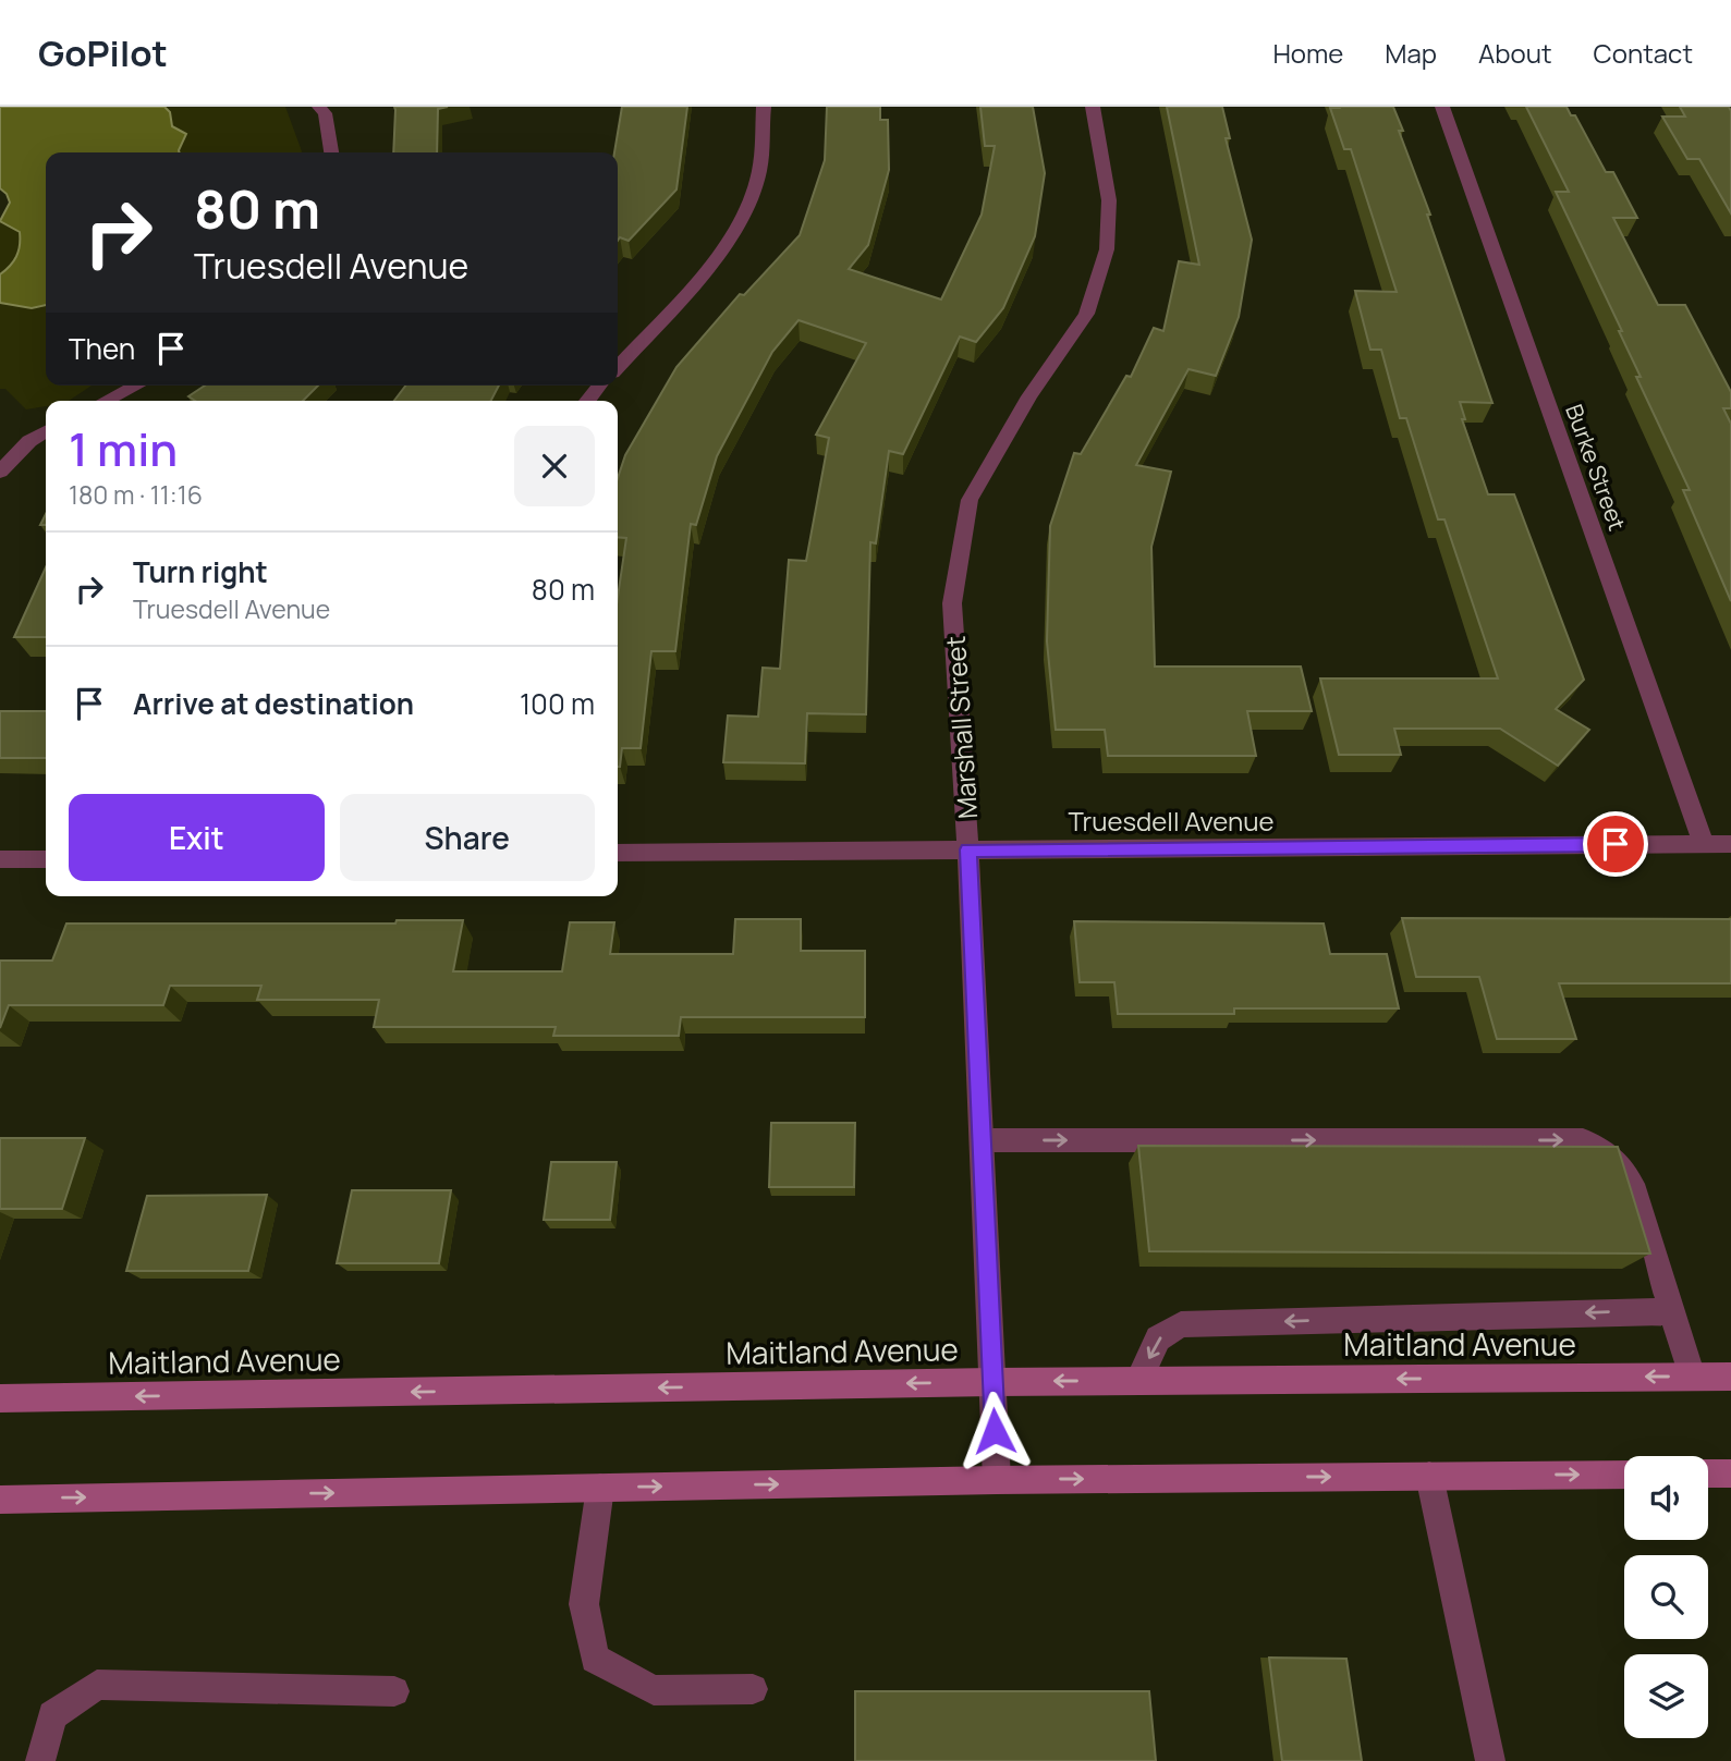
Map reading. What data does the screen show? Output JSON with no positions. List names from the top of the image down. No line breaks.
{"streets":{"main road":["Maitland Avenue"],"street":["Burke Street","Marshall Street","Truesdell Avenue"]},"crossings":[["Burke Street","Truesdell Avenue"],["Marshall Street","Truesdell Avenue"],["Marshall Street","Maitland Avenue"]],"page":{"header":"GoPilot","nav":["Home","Map","About","Contact"],"turn":["80 m","Truesdell Avenue"],"then":"Then","heading":["1 min","180 m · 11:16"],"list":[{"name":"Turn right","note":"Truesdell Avenue","value":"80 m"},{"name":"Arrive at destination","value":"100 m"}],"buttons":["Exit","Share"]}}
